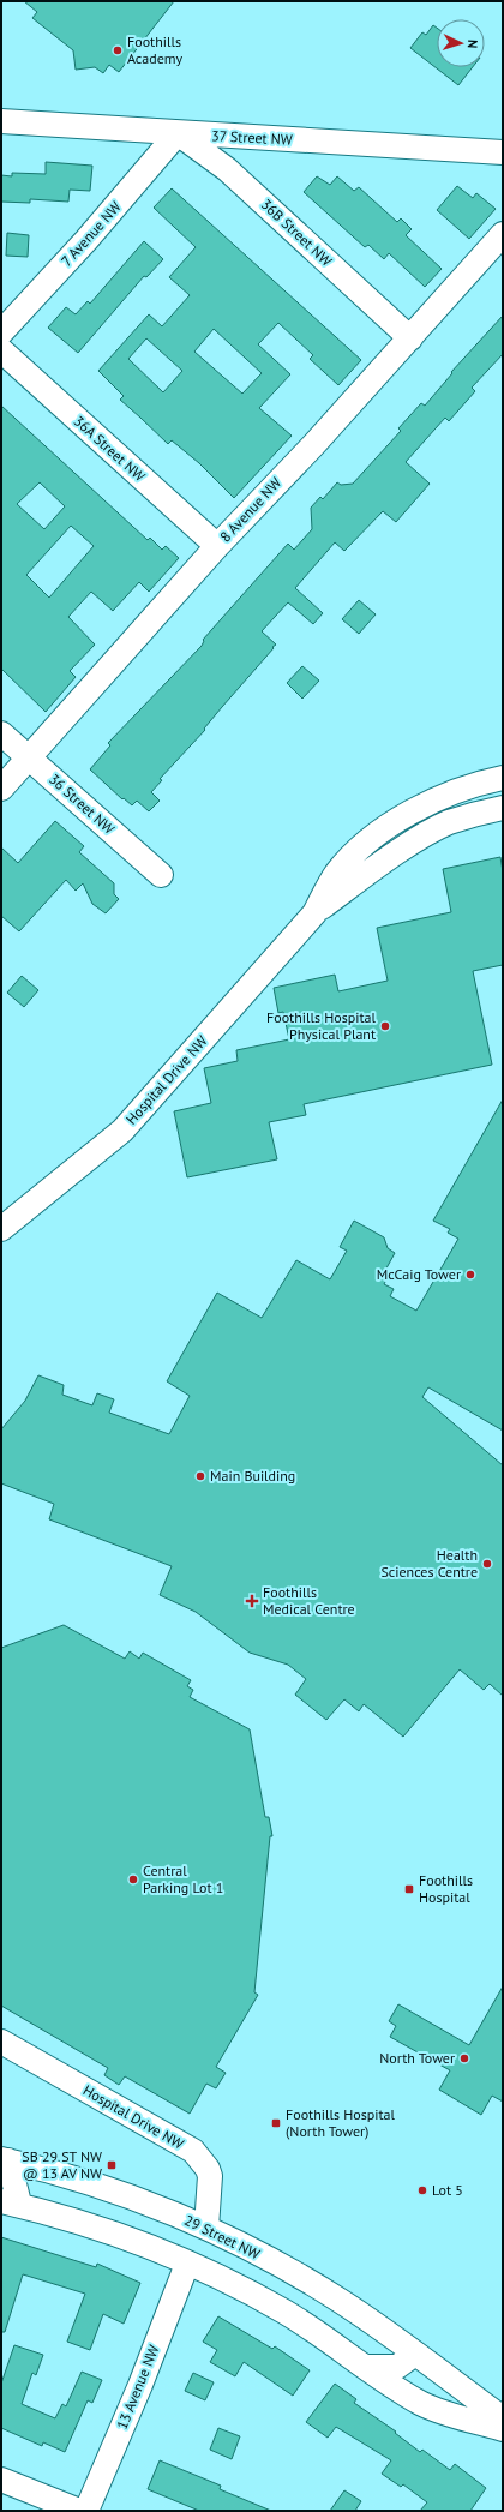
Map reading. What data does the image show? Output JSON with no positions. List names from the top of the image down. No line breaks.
{"streets":{"street":["37 Street NW","36B Street NW","7 Avenue NW","36A Street NW","8 Avenue NW","36 Street NW","Hospital Drive NW","29 Street NW","13 Avenue NW"]},"crossings":[["37 Street NW","36B Street NW"],["37 Street NW","7 Avenue NW"],["36B Street NW","7 Avenue NW"],["36B Street NW","8 Avenue NW"],["36A Street NW","8 Avenue NW"],["8 Avenue NW","36 Street NW"],["Hospital Drive NW","29 Street NW"],["29 Street NW","13 Avenue NW"]],"places":{"other":["Foothills Academy","Foothills Hospital Physical Plant","McCaig Tower","Main Building","Health Sciences Centre","Central Parking Lot 1","North Tower","Lot 5"],"health":["Foothills Medical Centre"],"transit":["Foothills Hospital","Foothills Hospital (North Tower)","SB 29 ST NW @ 13 AV NW"]},"north":"right"}
